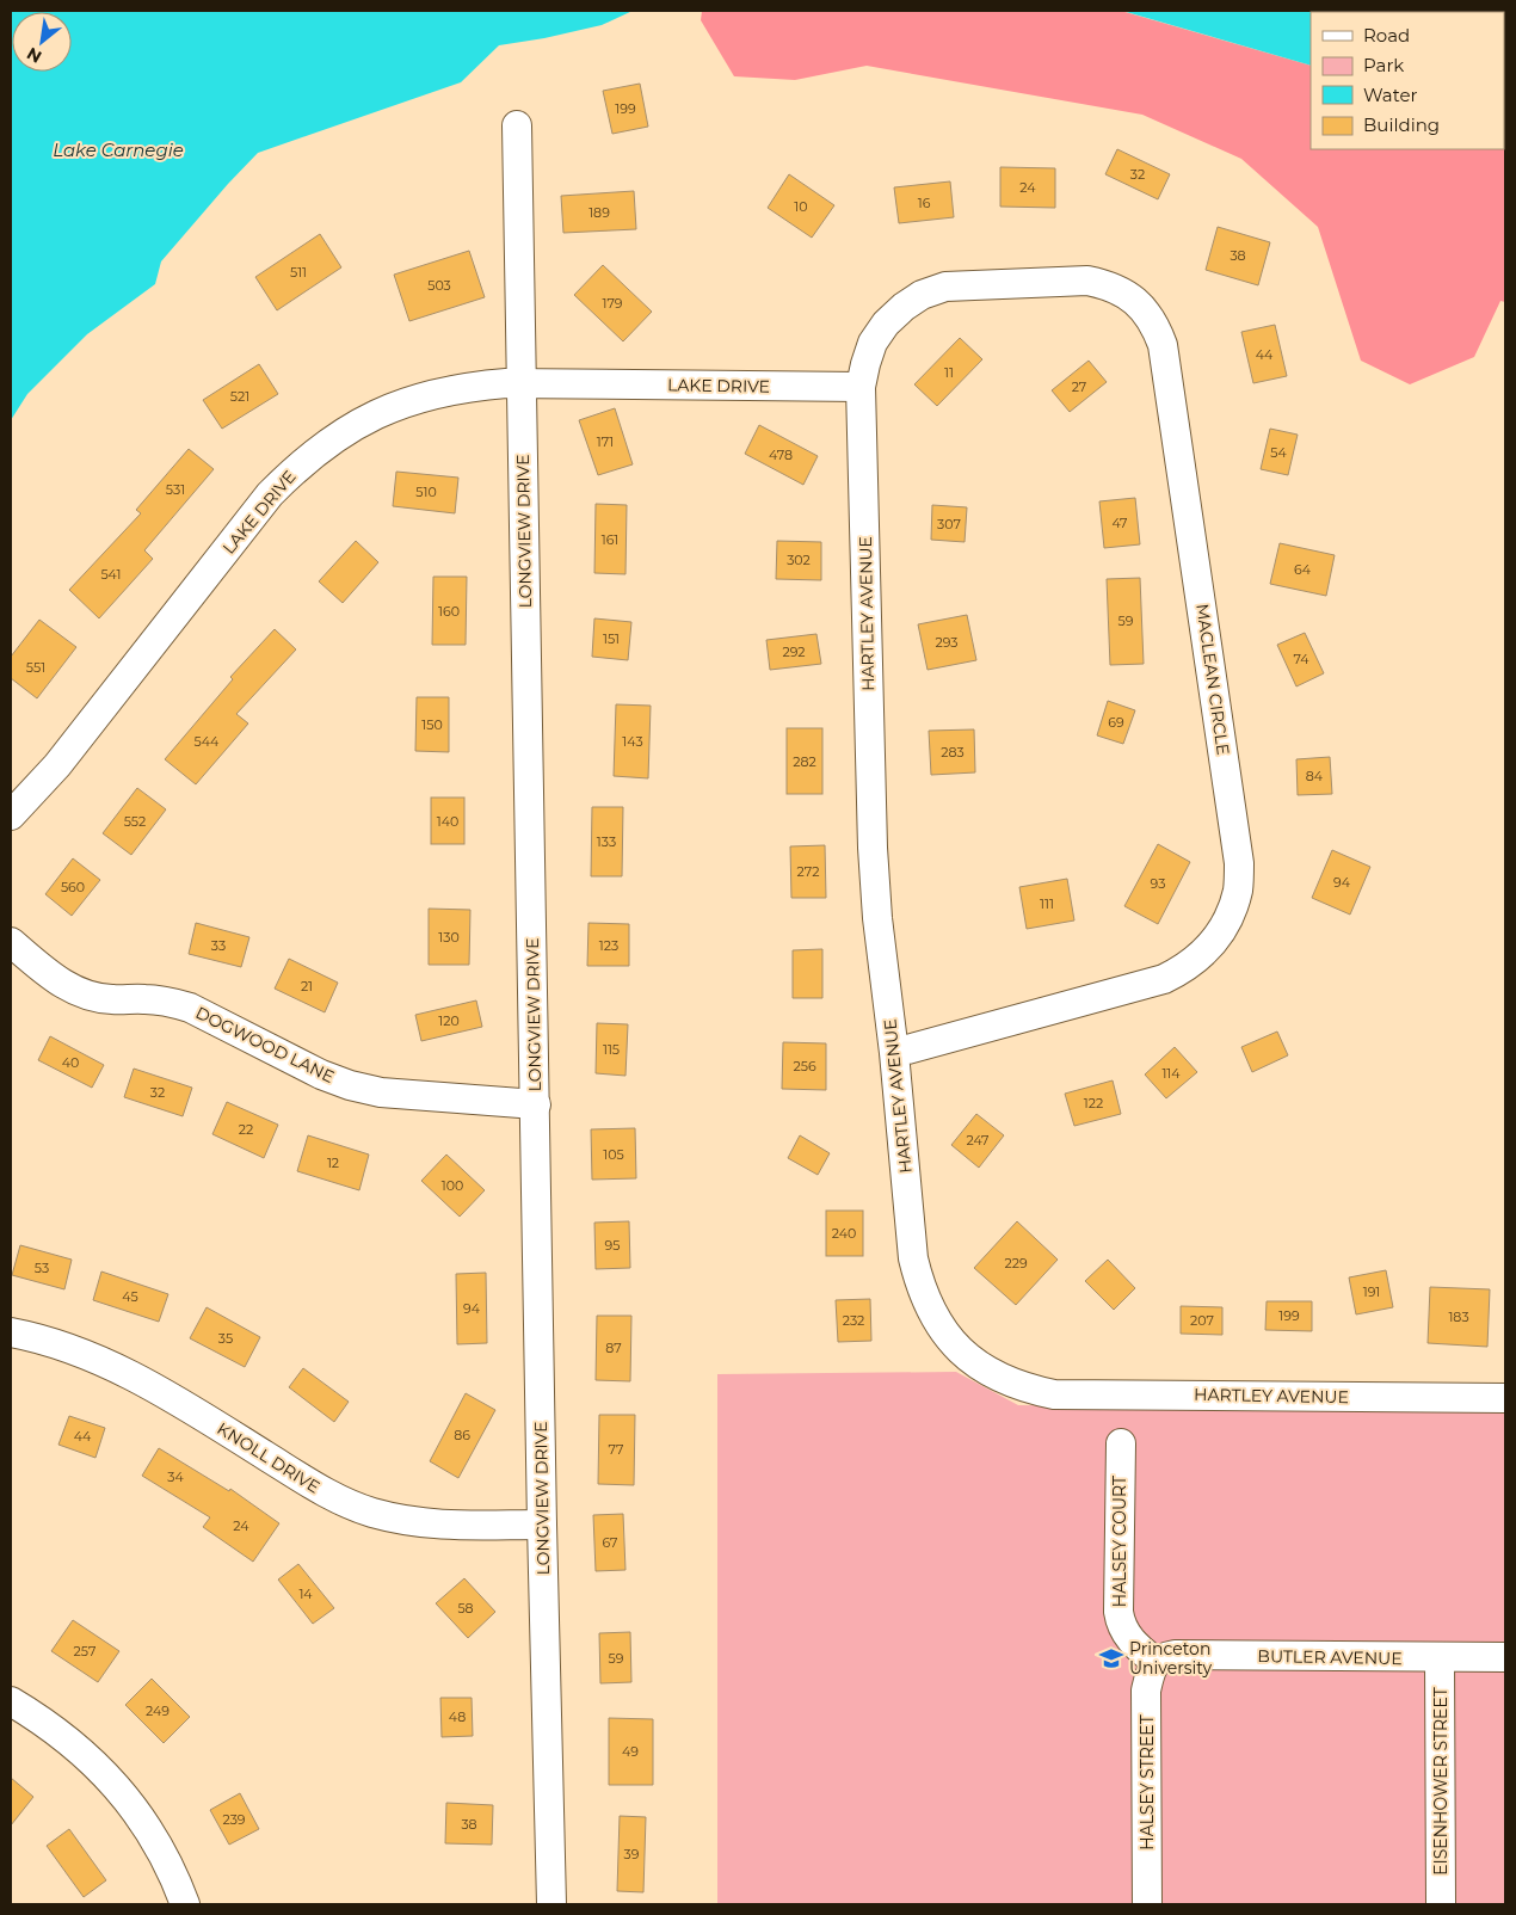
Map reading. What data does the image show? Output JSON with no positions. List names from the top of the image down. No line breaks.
{"streets":{"street":["LAKE DRIVE","LONGVIEW DRIVE","HARTLEY AVENUE","MACLEAN CIRCLE","DOGWOOD LANE","KNOLL DRIVE","HALSEY COURT","BUTLER AVENUE","EISENHOWER STREET","HALSEY STREET"]},"crossings":[["LAKE DRIVE","LONGVIEW DRIVE"],["LAKE DRIVE","HARTLEY AVENUE"],["LONGVIEW DRIVE","DOGWOOD LANE"],["LONGVIEW DRIVE","KNOLL DRIVE"],["HARTLEY AVENUE","MACLEAN CIRCLE"],["HALSEY COURT","BUTLER AVENUE"],["HALSEY COURT","HALSEY STREET"],["BUTLER AVENUE","EISENHOWER STREET"],["BUTLER AVENUE","HALSEY STREET"]],"water":["Lake Carnegie"],"places":{"school or university":["Princeton University"]},"house_numbers":["199","32","24","16","10","189","38","511","503","179","44","11","27","521","171","54","478","531","510","47","307","161","302","64","541","160","59","151","293","292","74","551","69","150","544","143","283","282","84","552","140","133","272","94","93","560","111","130","33","123","21","120","115","40","256","114","32","122","22","247","105","12","100","240","95","229","53","191","45","94","199","183","232","207","35","87","86","44","77","34","24","67","14","58","257","59","249","48","49","239","38","39"],"legend":["Road","Park","Water","Building"],"north":"bottom left"}
